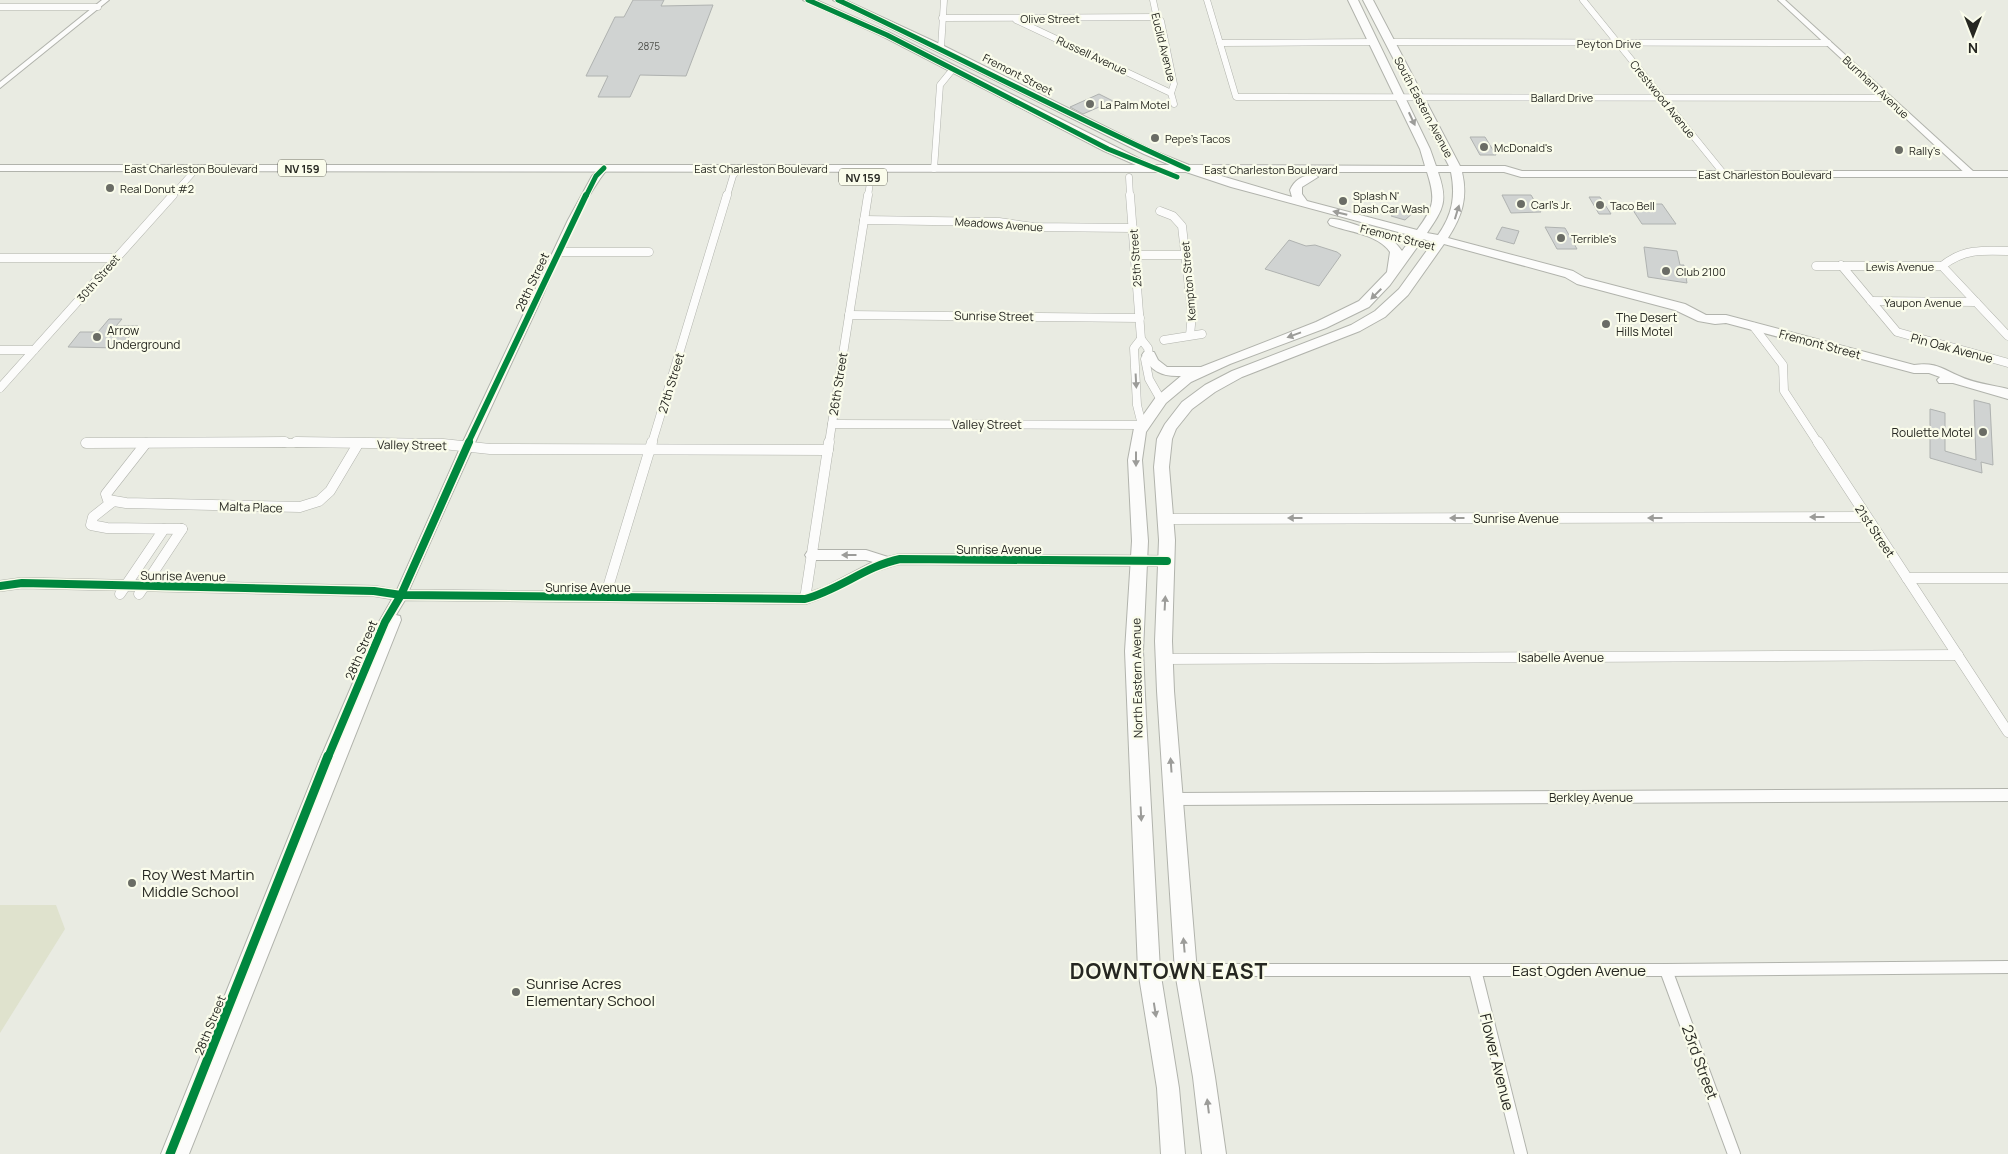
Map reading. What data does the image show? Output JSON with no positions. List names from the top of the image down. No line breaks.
{"streets":{"main road":["Fremont Street","South Eastern Avenue","East Charleston Boulevard","NV 159","North Eastern Avenue"],"street":["Olive Street","Peyton Drive","Euclid Avenue","Russell Avenue","Burnham Avenue","Ballard Drive","Crestwood Avenue","Meadows Avenue","25th Street","Lewis Avenue","30th Street","Kempton Street","28th Street","Yaupon Avenue","Sunrise Street","Pin Oak Avenue","27th Street","26th Street","Valley Street","Malta Place","Sunrise Avenue","21st Street","Isabelle Avenue","Berkley Avenue","East Ogden Avenue","Flower Avenue","23rd Street"]},"crossings":[["Olive Street","Euclid Avenue"],["Olive Street","Russell Avenue"],["Peyton Drive","Burnham Avenue"],["Peyton Drive","Crestwood Avenue"],["Peyton Drive","South Eastern Avenue"],["Euclid Avenue","Russell Avenue"],["Fremont Street","South Eastern Avenue"],["Fremont Street","East Charleston Boulevard"],["Fremont Street","21st Street"],["Fremont Street","North Eastern Avenue"],["Burnham Avenue","Ballard Drive"],["Burnham Avenue","East Charleston Boulevard"],["Ballard Drive","Crestwood Avenue"],["Ballard Drive","South Eastern Avenue"],["Crestwood Avenue","East Charleston Boulevard"],["South Eastern Avenue","East Charleston Boulevard"],["South Eastern Avenue","North Eastern Avenue"],["East Charleston Boulevard","25th Street"],["East Charleston Boulevard","30th Street"],["East Charleston Boulevard","28th Street"],["East Charleston Boulevard","27th Street"],["East Charleston Boulevard","26th Street"],["Meadows Avenue","25th Street"],["Meadows Avenue","26th Street"],["25th Street","Sunrise Street"],["25th Street","Valley Street"],["25th Street","North Eastern Avenue"],["28th Street","Valley Street"],["28th Street","Sunrise Avenue"],["Yaupon Avenue","Pin Oak Avenue"],["Sunrise Street","26th Street"],["27th Street","Valley Street"],["27th Street","Sunrise Avenue"],["26th Street","Valley Street"],["26th Street","Sunrise Avenue"],["Valley Street","Malta Place"],["Valley Street","North Eastern Avenue"],["Sunrise Avenue","21st Street"],["Sunrise Avenue","North Eastern Avenue"],["21st Street","Isabelle Avenue"],["North Eastern Avenue","East Ogden Avenue"],["East Ogden Avenue","Flower Avenue"],["East Ogden Avenue","23rd Street"]],"one_way":["Sunrise Avenue"],"districts":["DOWNTOWN EAST"],"places":["La Palm Motel","Pepe's Tacos","McDonald's","Rally's","Real Donut #2","Splash N' Dash Car Wash","Carl's Jr.","Taco Bell","Terrible's","Club 2100","The Desert Hills Motel","Arrow Underground","Roulette Motel","Roy West Martin Middle School","Sunrise Acres Elementary School"],"house_numbers":["2875"],"north":"bottom"}
